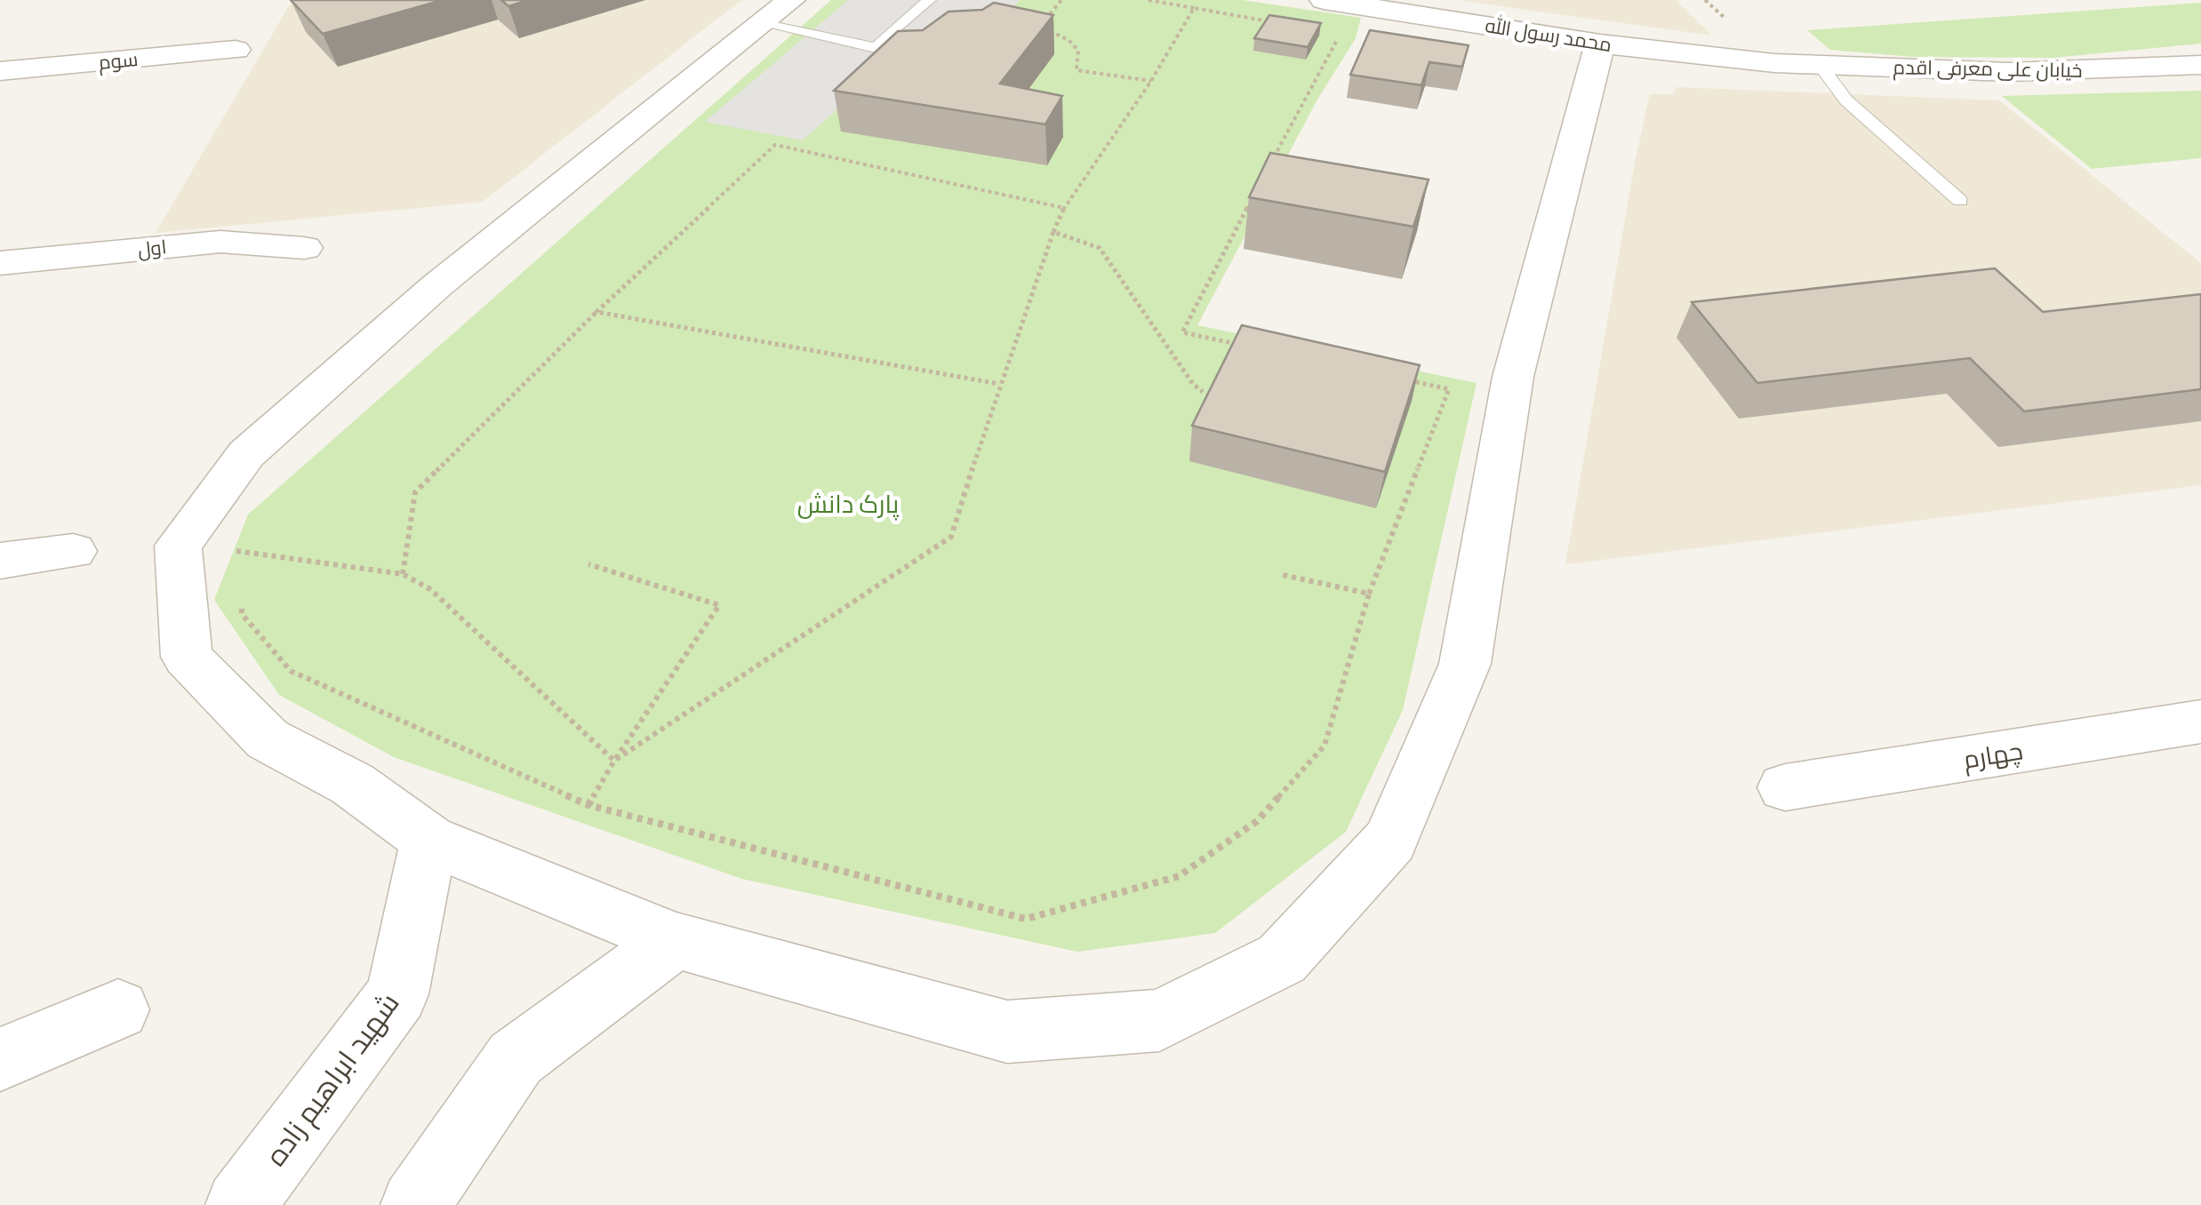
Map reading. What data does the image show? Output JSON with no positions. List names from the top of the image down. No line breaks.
{"streets":{"street":["محمد رسول الله","سوم","خیابان علی معرفی اقدم","اول","چهارم","شهيد ابراهيم زاده"]},"crossings":[["محمد رسول الله","خیابان علی معرفی اقدم"]],"parks":["پارک دانش"]}
